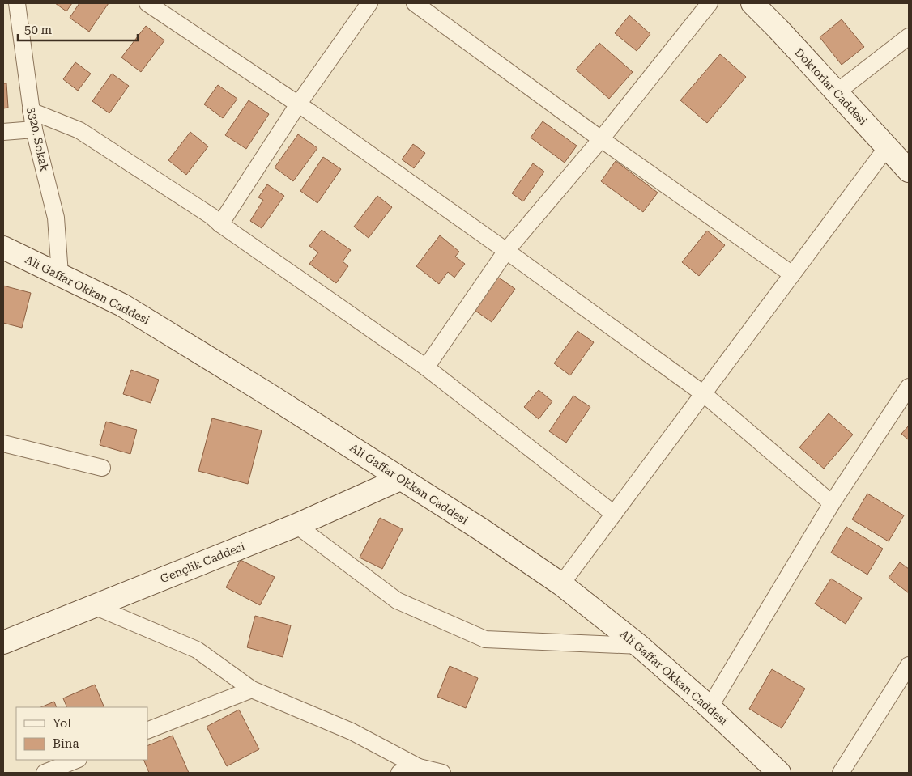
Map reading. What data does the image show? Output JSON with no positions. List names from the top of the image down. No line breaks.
{"streets":{"street":["Doktorlar Caddesi","3320. Sokak","Ali Gaffar Okkan Caddesi","Gençlik Caddesi"]},"crossings":[["3320. Sokak","Ali Gaffar Okkan Caddesi"],["Ali Gaffar Okkan Caddesi","Gençlik Caddesi"]],"legend":["Yol","Bina"],"scale_bar":"50 m"}
